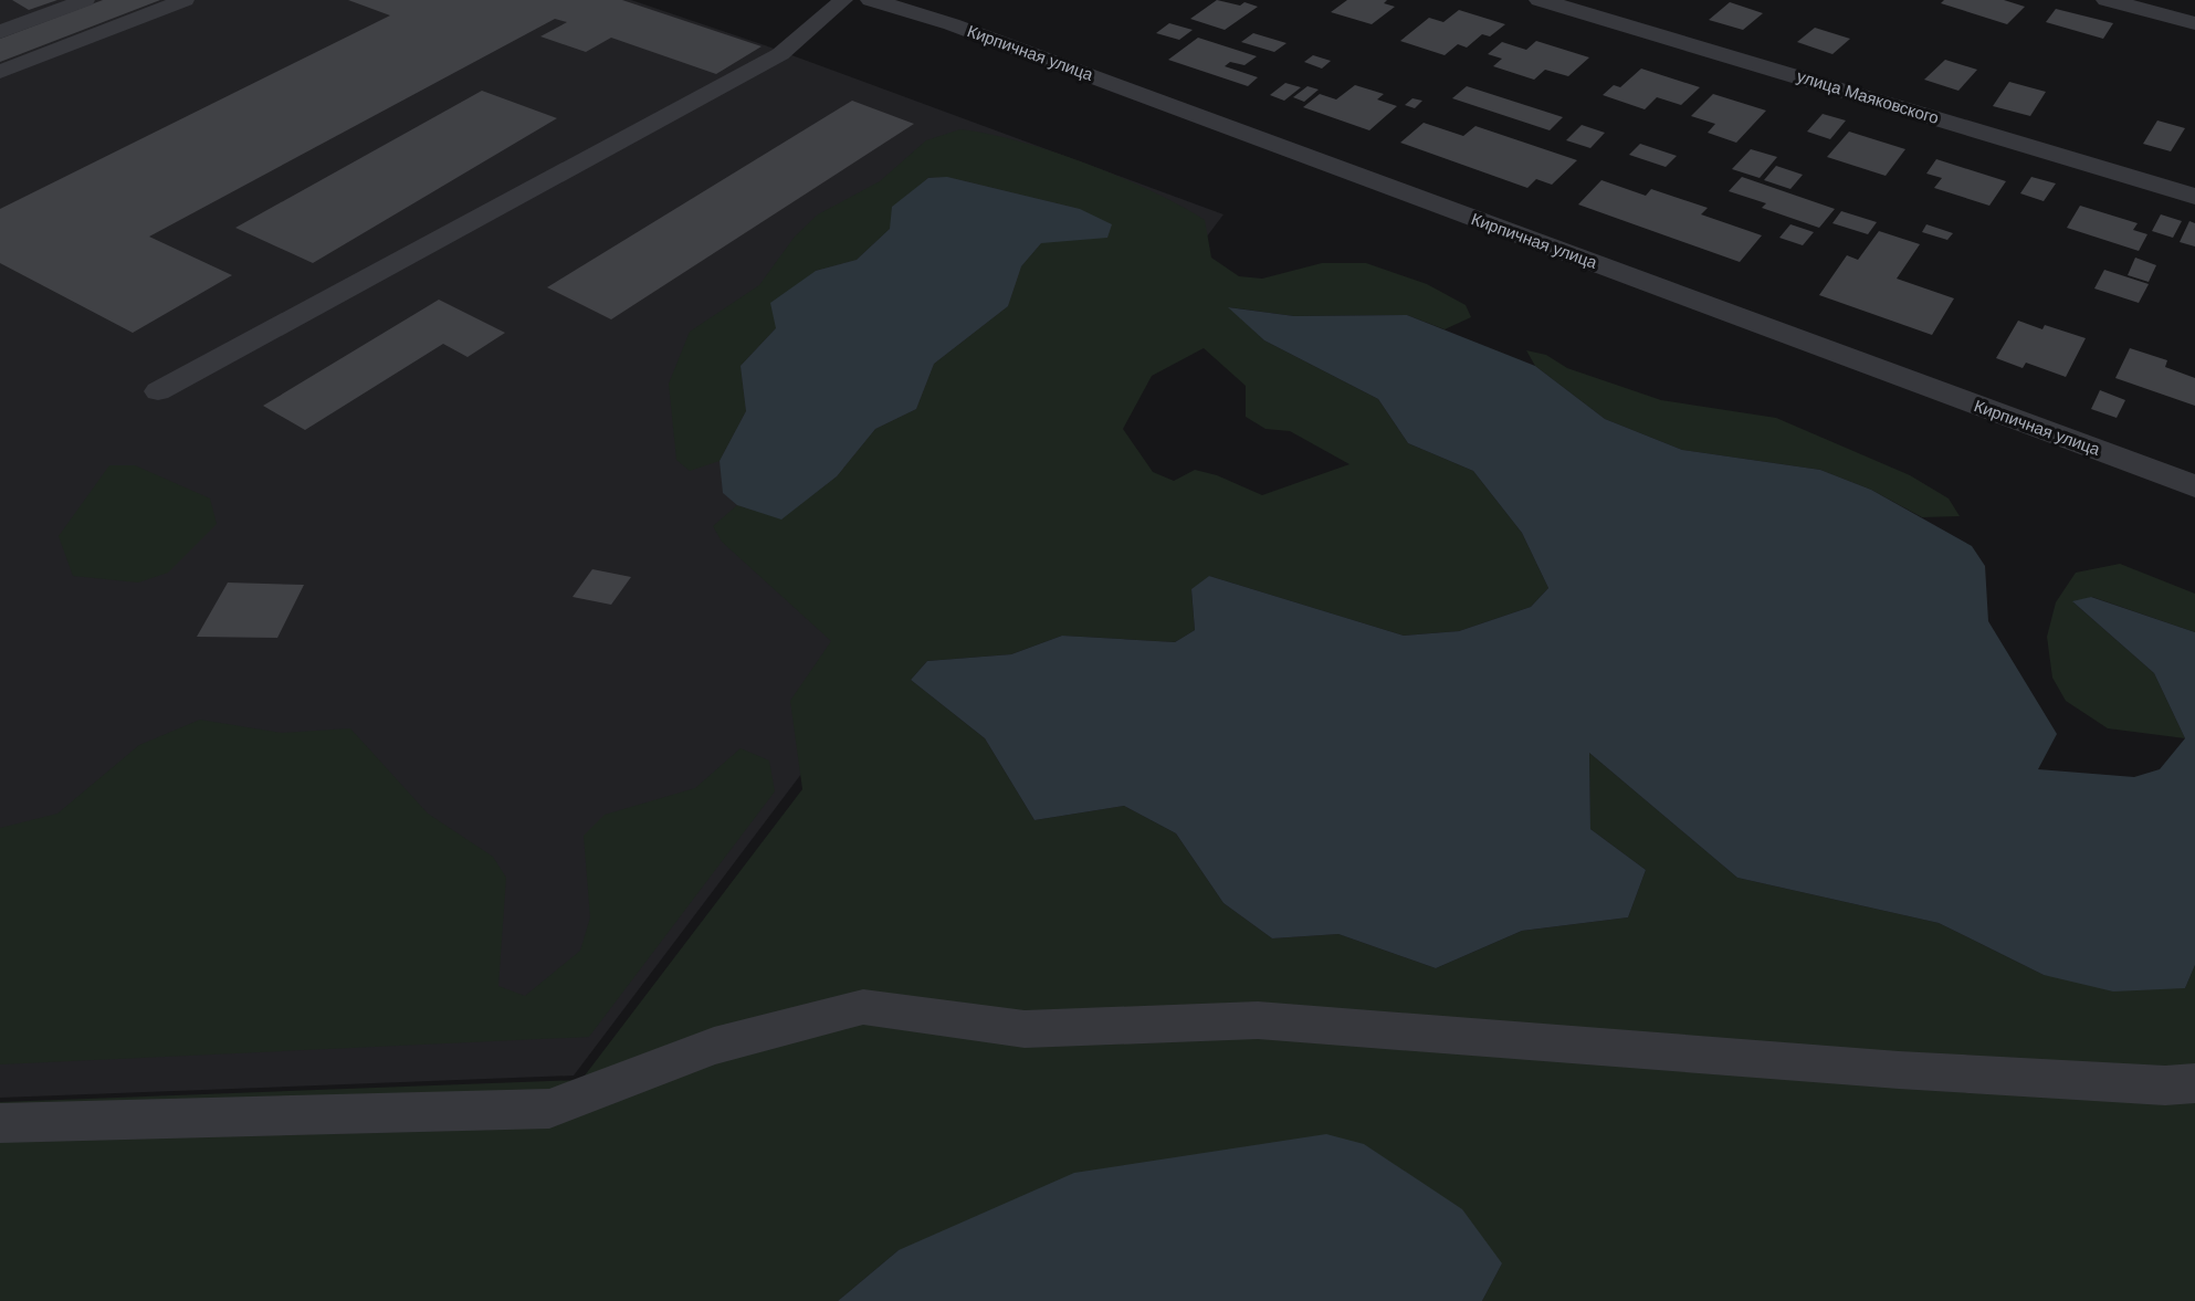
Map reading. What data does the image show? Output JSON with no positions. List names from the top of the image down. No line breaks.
{"streets":{"street":["Кирпичная улица","улица Маяковского"]}}
